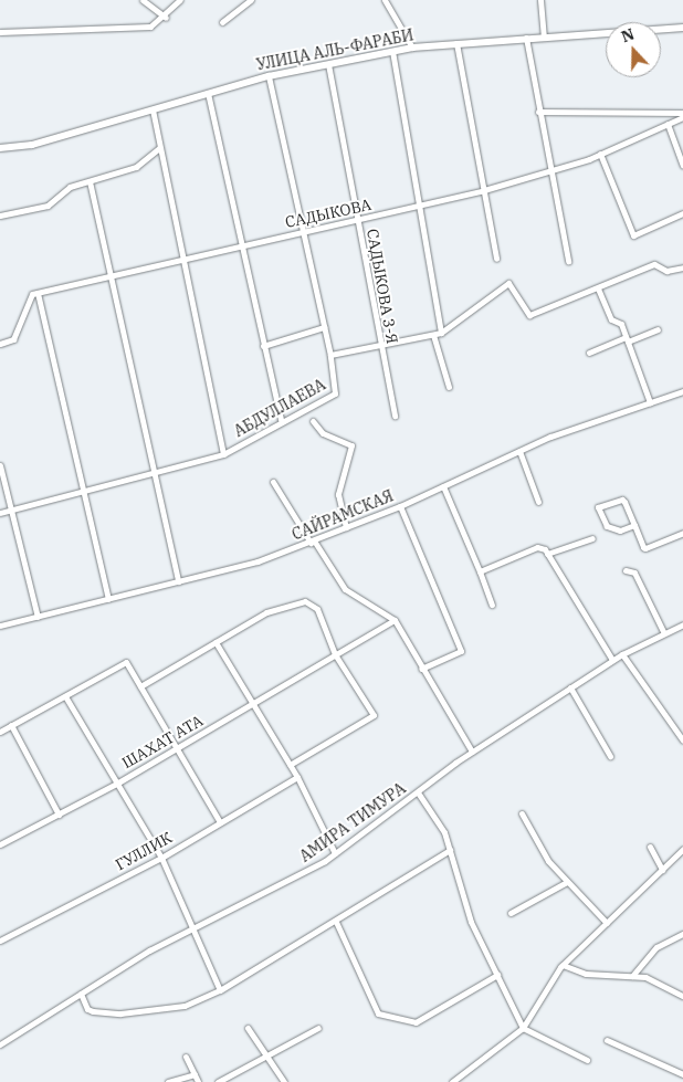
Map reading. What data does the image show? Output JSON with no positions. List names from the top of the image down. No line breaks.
{"streets":{"main road":["УЛИЦА АЛЬ-ФАРАБИ"],"street":["САДЫКОВА","САДЫКОВА 3-Я","АБДУЛЛАЕВА","САЙРАМСКАЯ","ШАХАТ АТА","АМИРА ТИМУРА","ГУЛЛИК"]},"crossings":[["УЛИЦА АЛЬ-ФАРАБИ","САДЫКОВА 3-Я"],["САДЫКОВА","САДЫКОВА 3-Я"],["САДЫКОВА 3-Я","АБДУЛЛАЕВА"]],"north":"top"}
